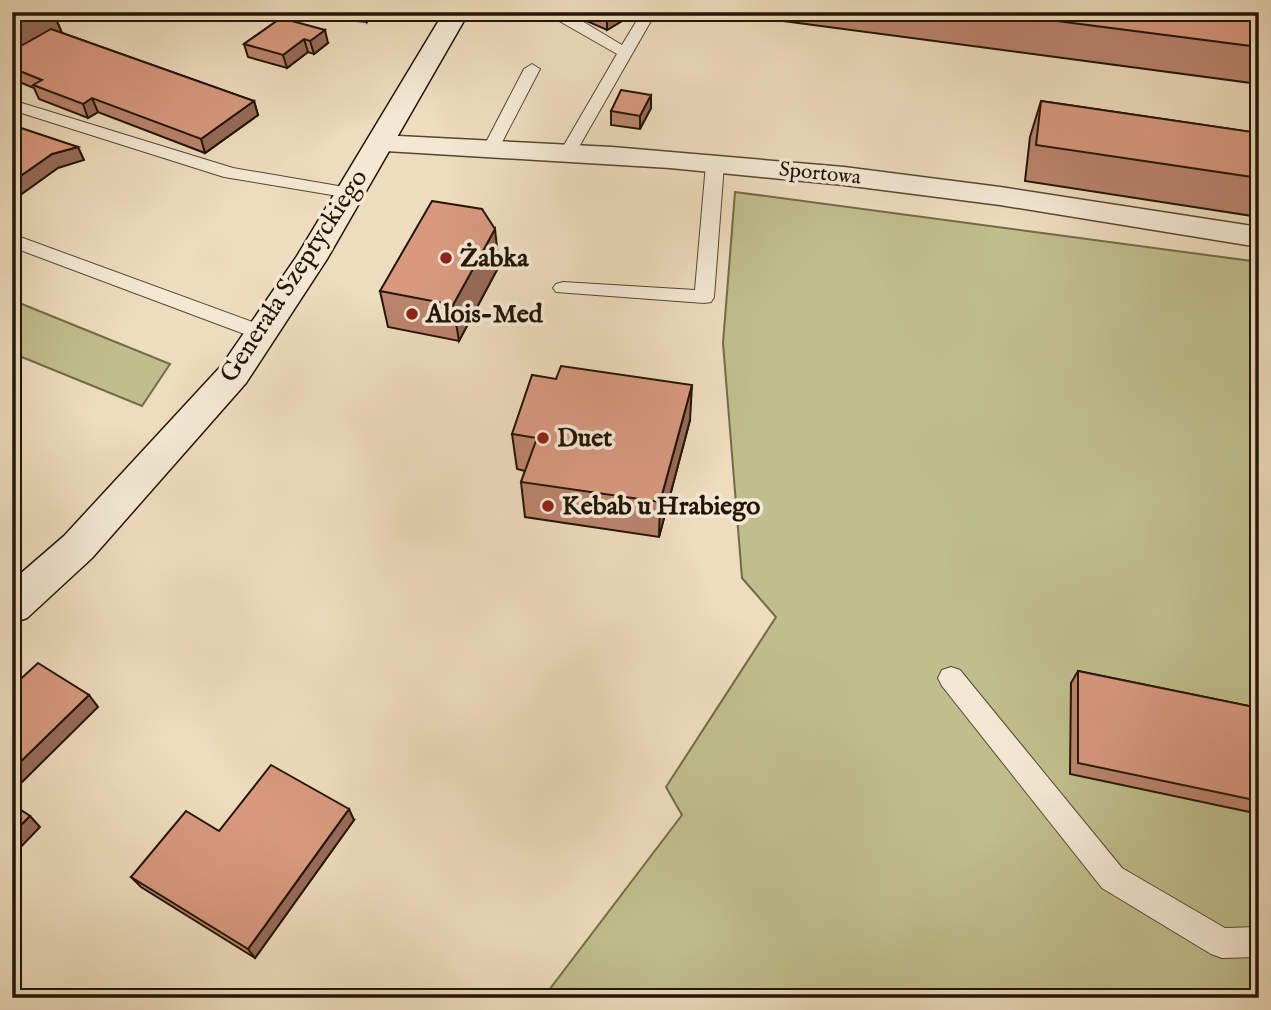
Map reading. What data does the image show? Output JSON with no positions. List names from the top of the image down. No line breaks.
{"streets":{"main road":["Sportowa","Generała Szeptyckiego"]},"crossings":[["Sportowa","Generała Szeptyckiego"]],"places":["Żabka","Alois-Med","Duet","Kebab u Hrabiego"]}
